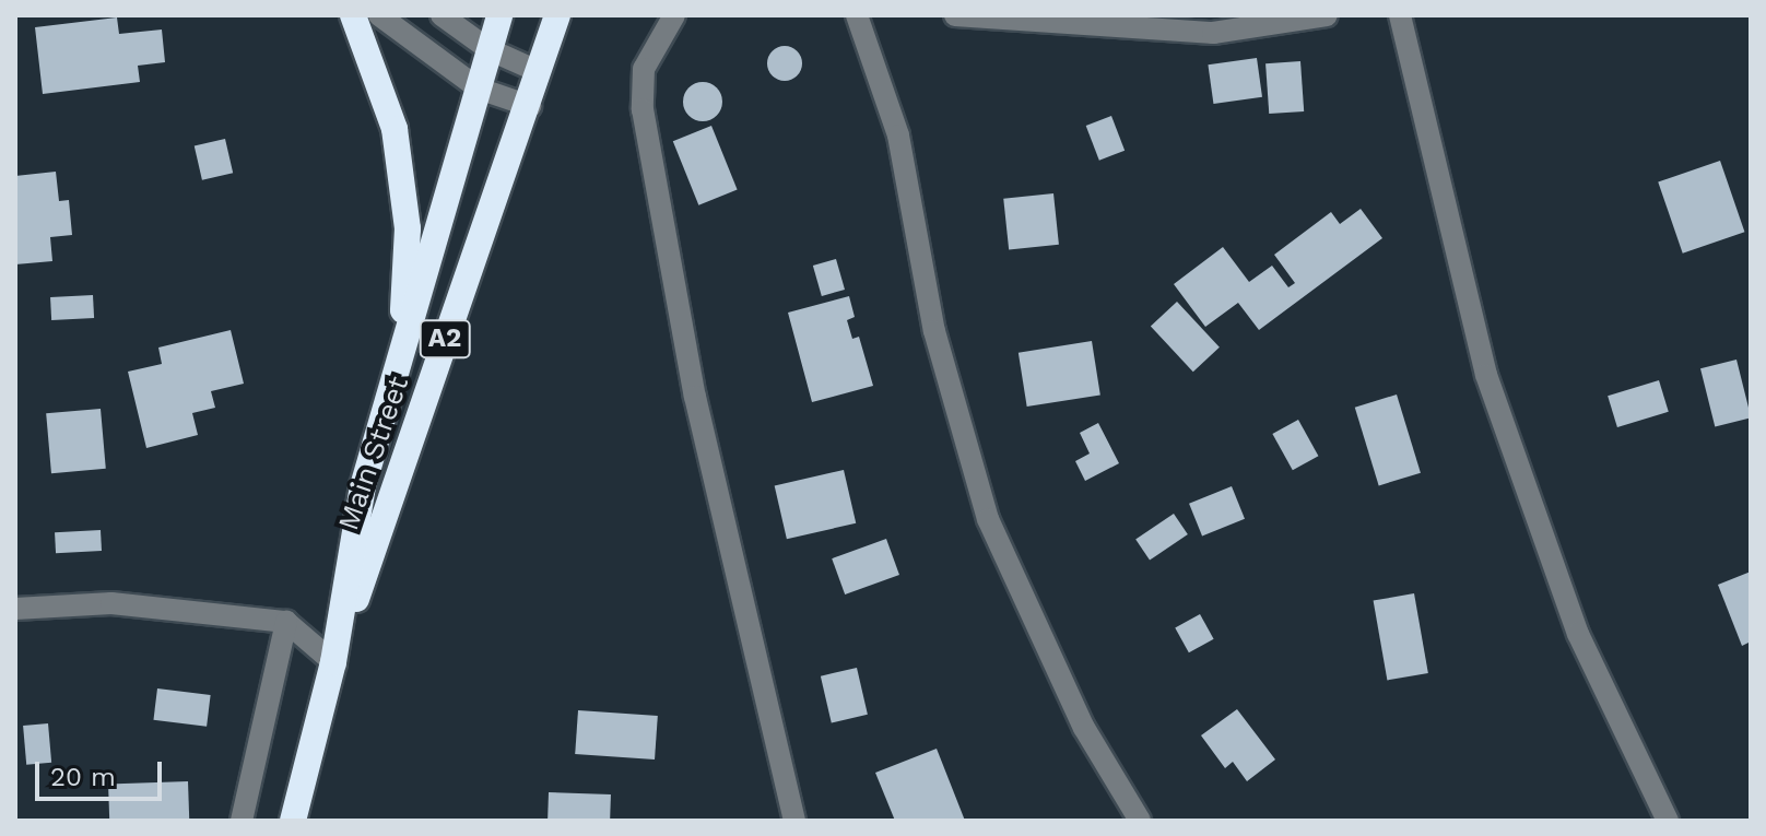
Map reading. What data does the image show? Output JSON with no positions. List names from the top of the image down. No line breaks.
{"streets":{"highway":["A2","Main Street"]},"scale_bar":"20 m"}
